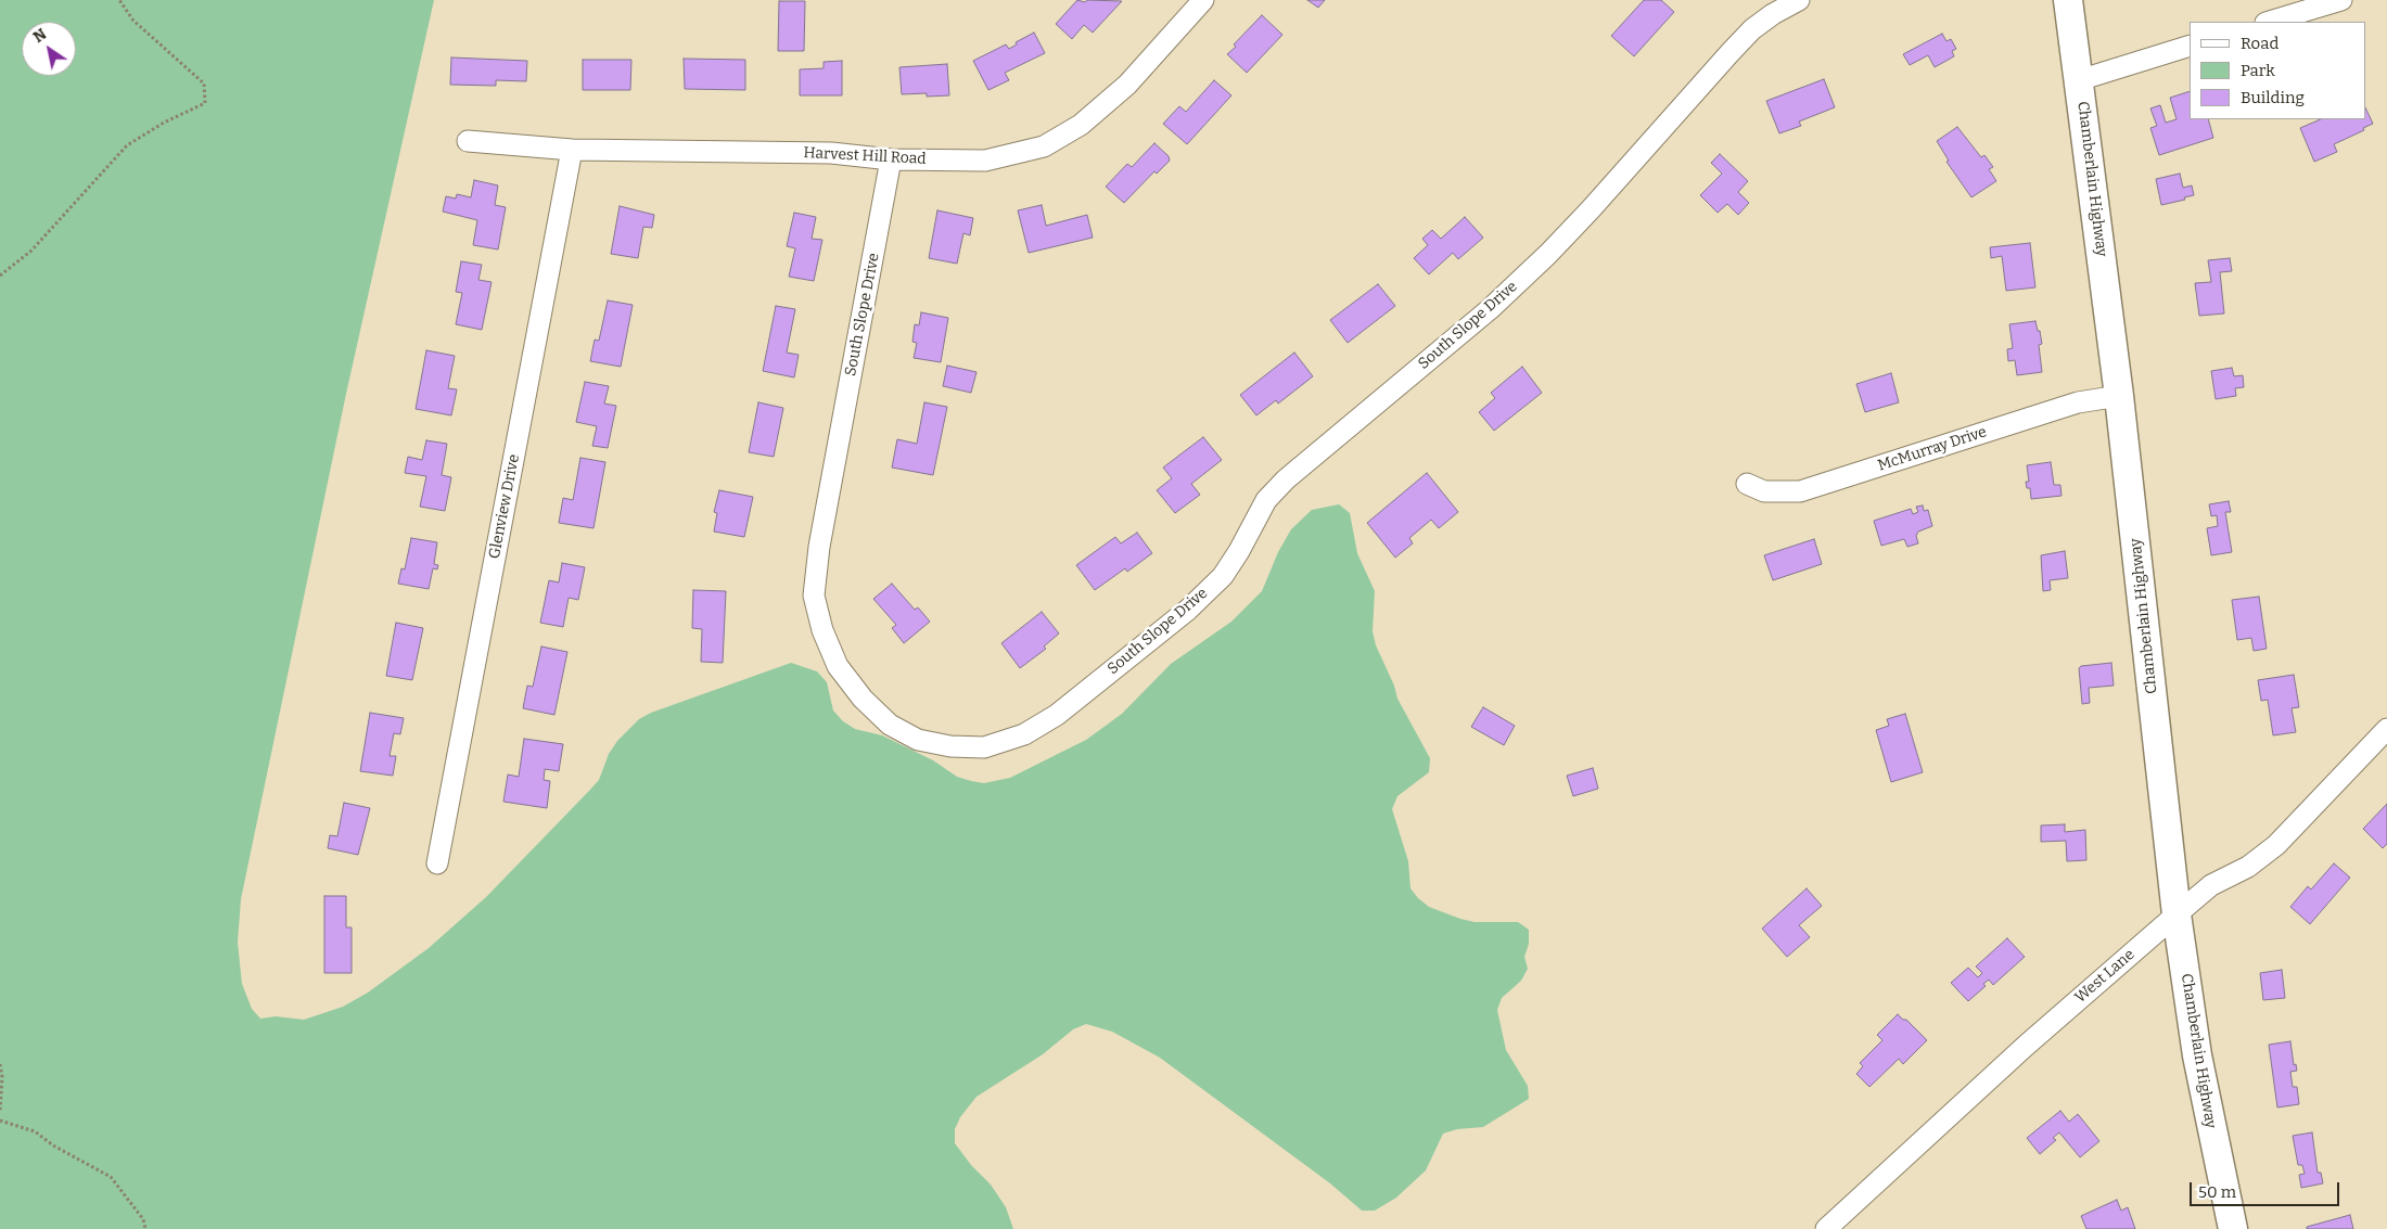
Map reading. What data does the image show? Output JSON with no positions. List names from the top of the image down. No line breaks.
{"streets":{"main road":["Chamberlain Highway"],"street":["Harvest Hill Road","South Slope Drive","McMurray Drive","Glenview Drive","West Lane"]},"crossings":[["Harvest Hill Road","South Slope Drive"],["Harvest Hill Road","Glenview Drive"],["Chamberlain Highway","McMurray Drive"],["Chamberlain Highway","West Lane"]],"legend":["Road","Park","Building"],"scale_bar":"50 m","north":"top left"}
